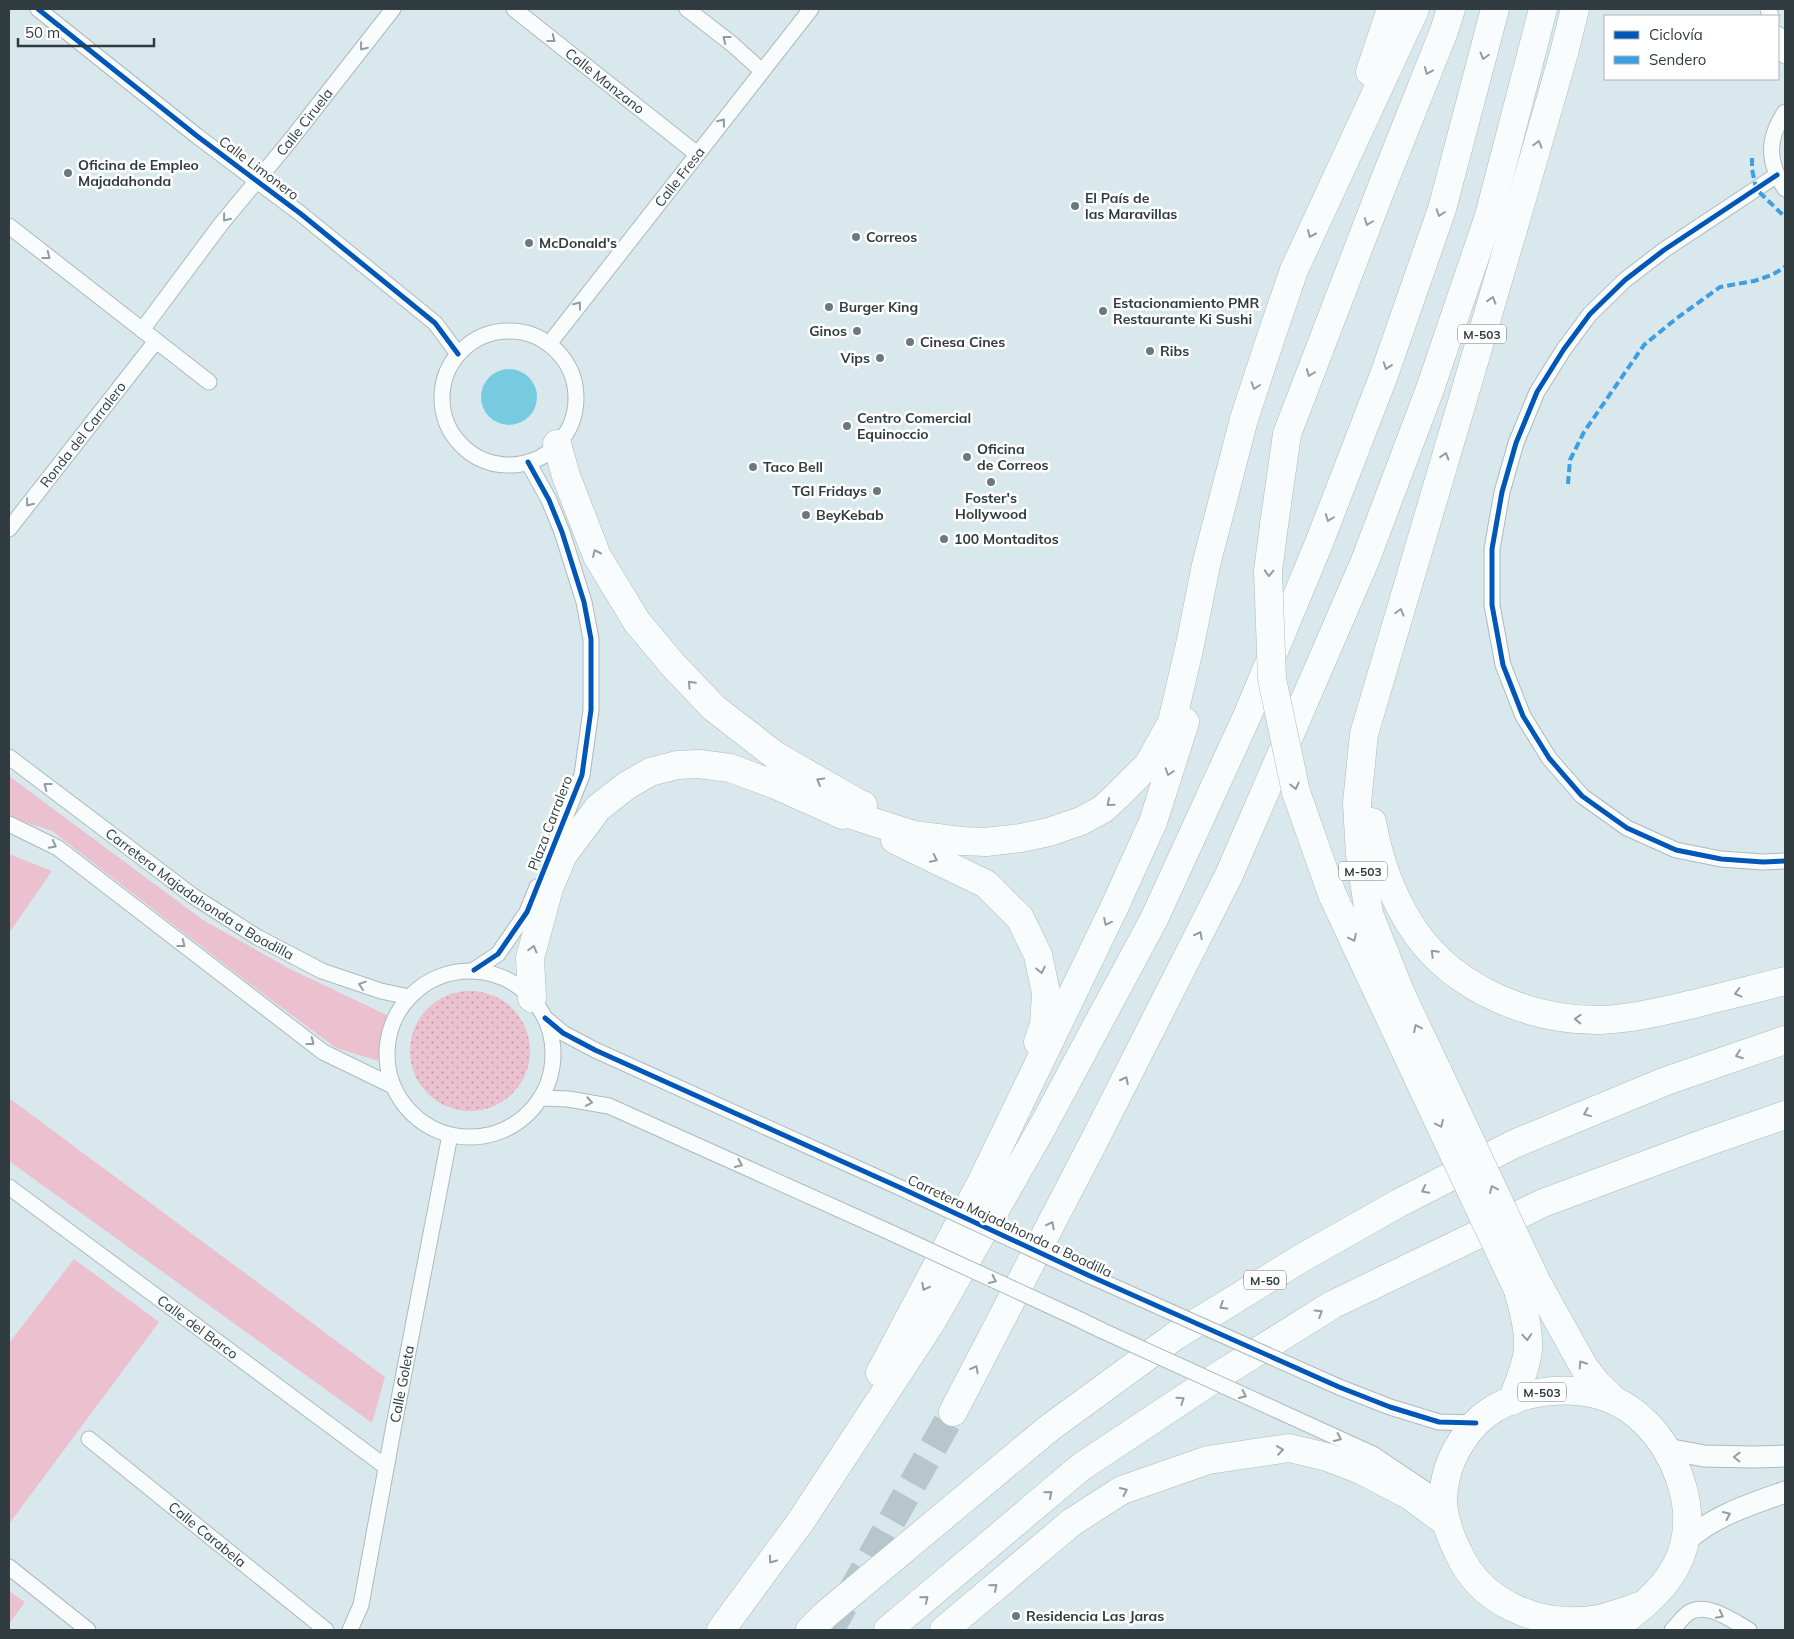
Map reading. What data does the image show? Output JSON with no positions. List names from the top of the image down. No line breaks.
{"streets":{"highway":["M-503","M-50"],"street":["Calle Manzano","Calle Ciruela","Calle Limonero","Calle Fresa","Ronda del Carralero","Plaza Carralero","Carretera Majadahonda a Boadilla","Calle del Barco","Calle Goleta","Calle Carabela"]},"crossings":[["Calle Manzano","Calle Fresa"],["Calle Ciruela","Calle Limonero"],["Calle Limonero","Calle Fresa"],["Calle Limonero","Plaza Carralero"],["Calle Fresa","Plaza Carralero"],["M-503","Carretera Majadahonda a Boadilla"],["Plaza Carralero","Carretera Majadahonda a Boadilla"],["Plaza Carralero","Calle Goleta"],["Carretera Majadahonda a Boadilla","Calle Goleta"],["Calle del Barco","Calle Goleta"]],"one_way":["Calle Ciruela","Calle Fresa","Ronda del Carralero"],"places":["Oficina de Empleo Majadahonda","El País de las Maravillas","Correos","McDonald's","Burger King","Estacionamiento PMR Restaurante Ki Sushi","Ginos","Cinesa Cines","Ribs","Vips","Centro Comercial Equinoccio","Oficina de Correos","Taco Bell","Foster's Hollywood","TGI Fridays","BeyKebab","100 Montaditos","Residencia Las Jaras"],"legend":["Ciclovía","Sendero"],"scale_bar":"50 m"}
